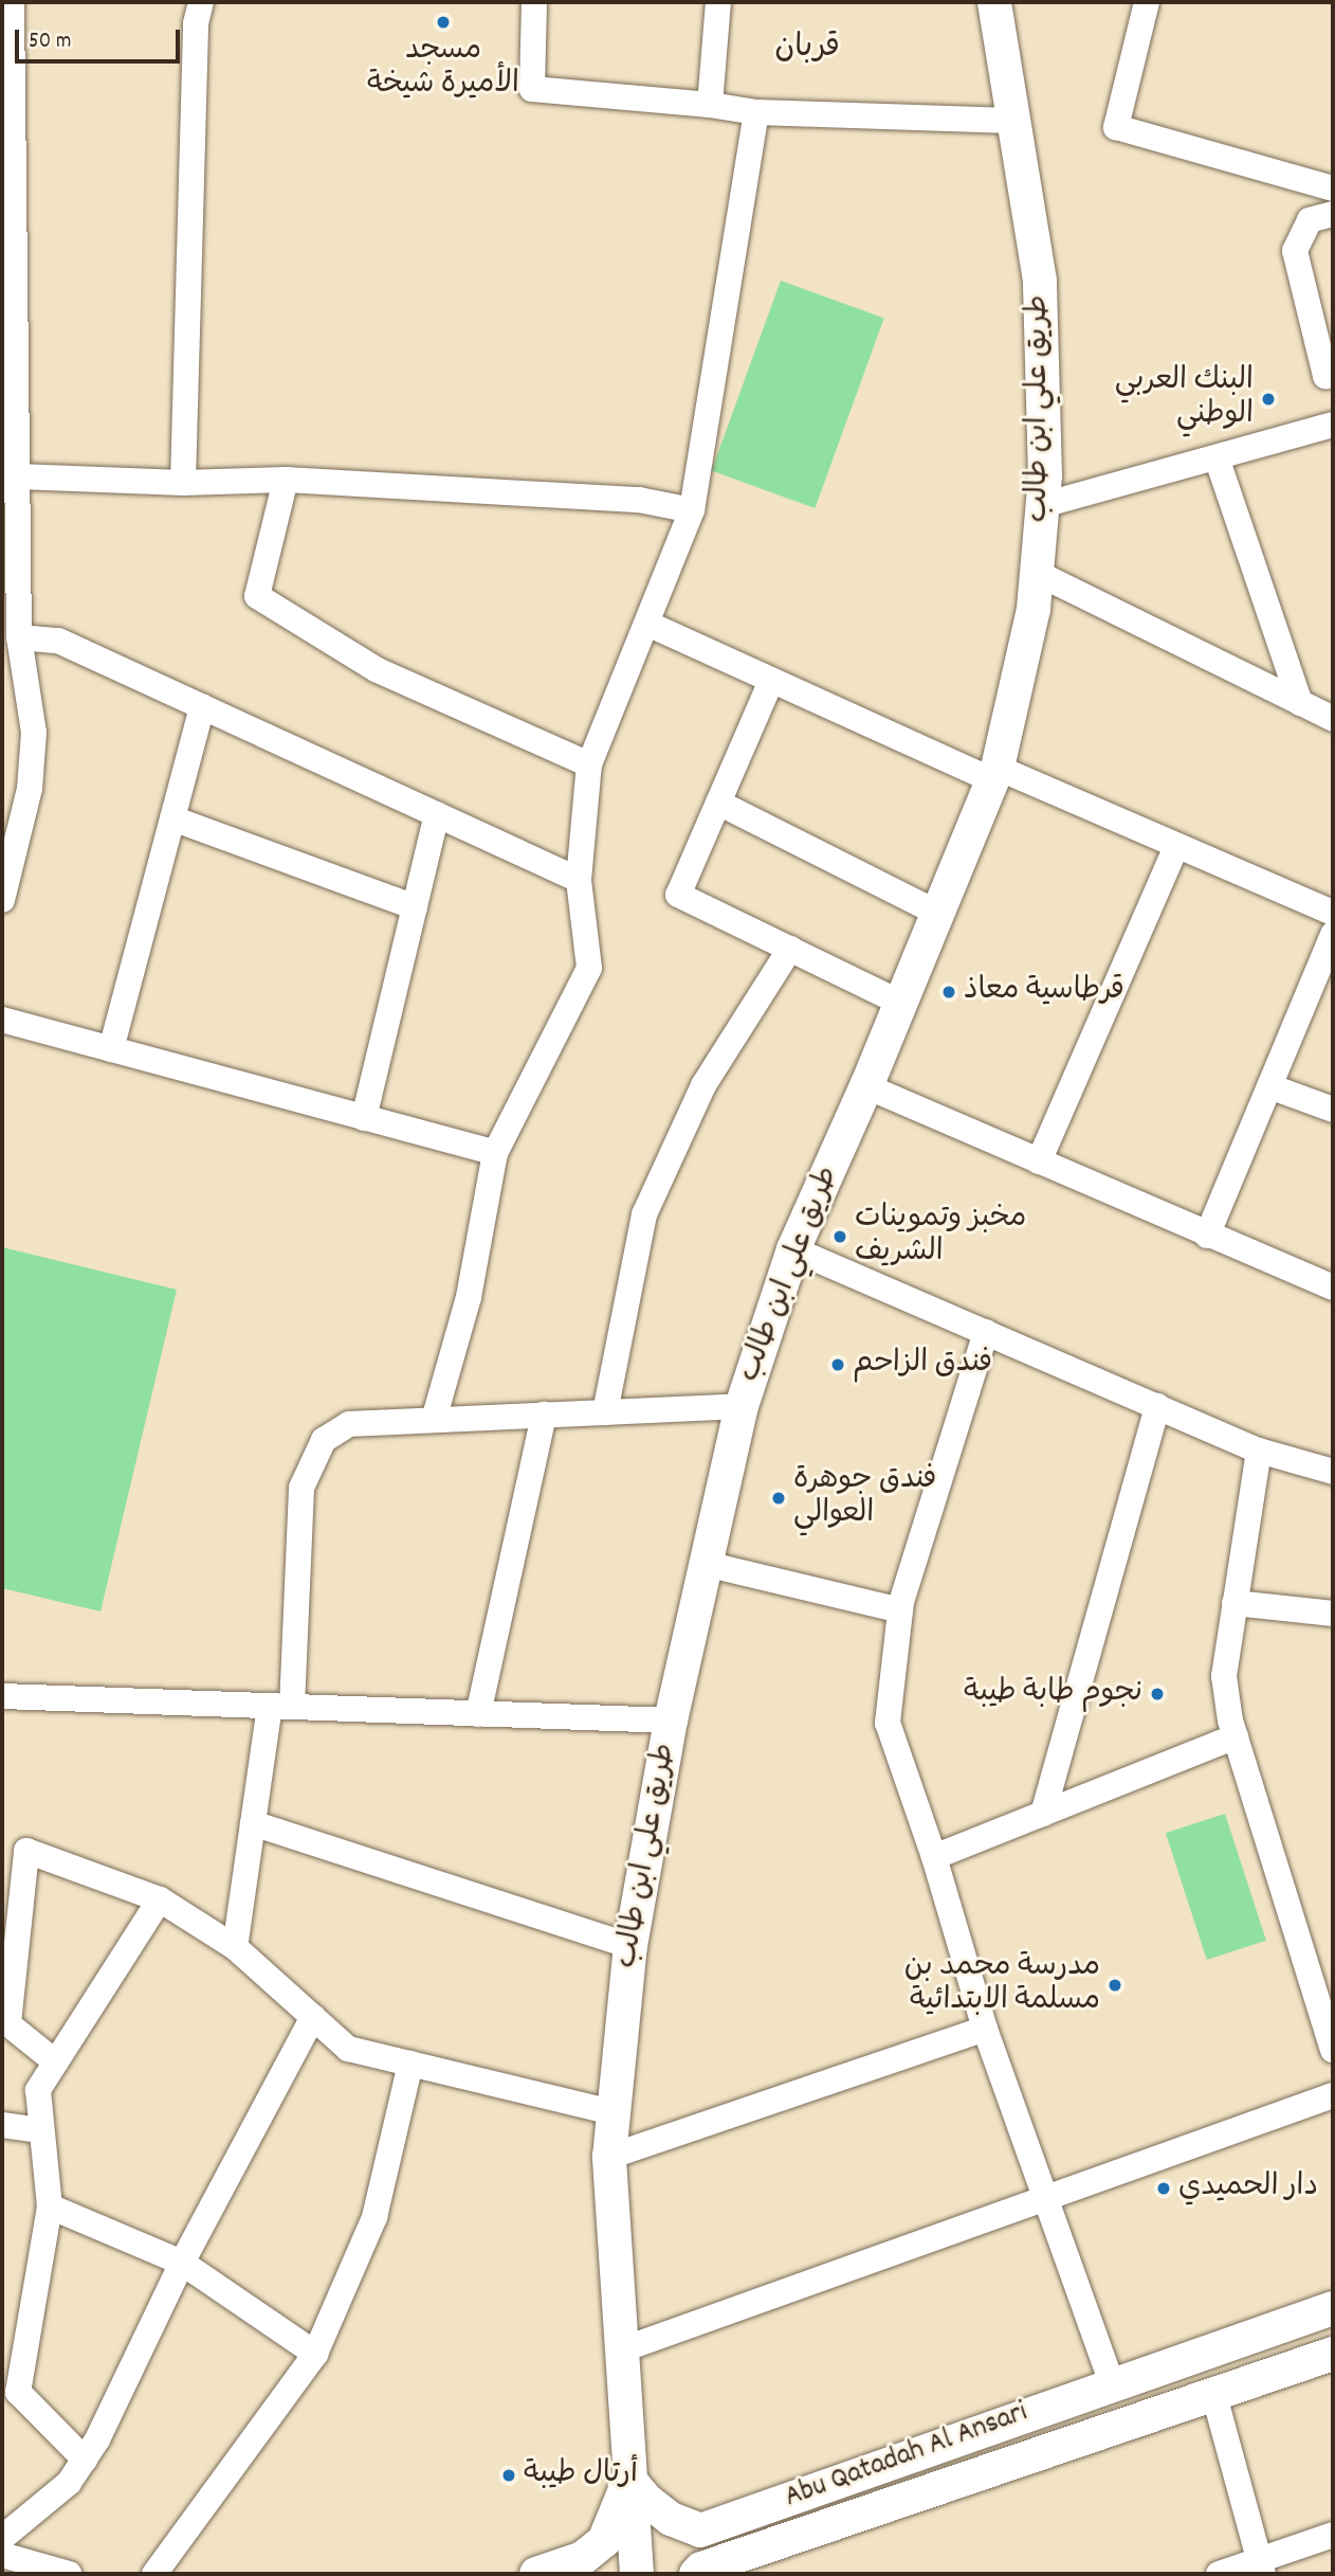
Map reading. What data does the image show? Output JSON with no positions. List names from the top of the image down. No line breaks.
{"streets":{"main road":["طريق علي ابن طالب","Abu Qatadah Al Ansari"]},"crossings":[["طريق علي ابن طالب","Abu Qatadah Al Ansari"]],"districts":["قربان"],"places":["مسجد الأميرة شيخة","البنك العربي الوطني","قرطاسية معاذ","مخبز وتموينات الشريف","فندق الزاحم","فندق جوهرة العوالي","نجوم طابة طيبة","مدرسة محمد بن مسلمة الابتدائية","دار الحميدي","أرتال طيبة"],"scale_bar":"50 m"}
